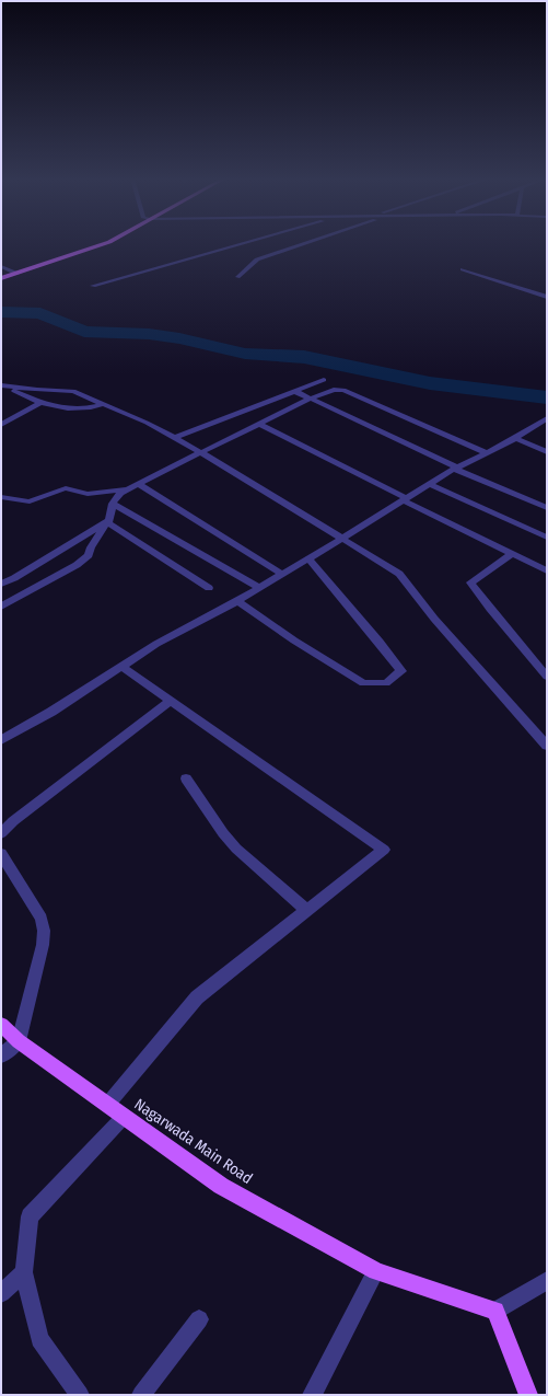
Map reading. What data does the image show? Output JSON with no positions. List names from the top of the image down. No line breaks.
{"streets":{"main road":["Nagarwada Main Road"]}}
